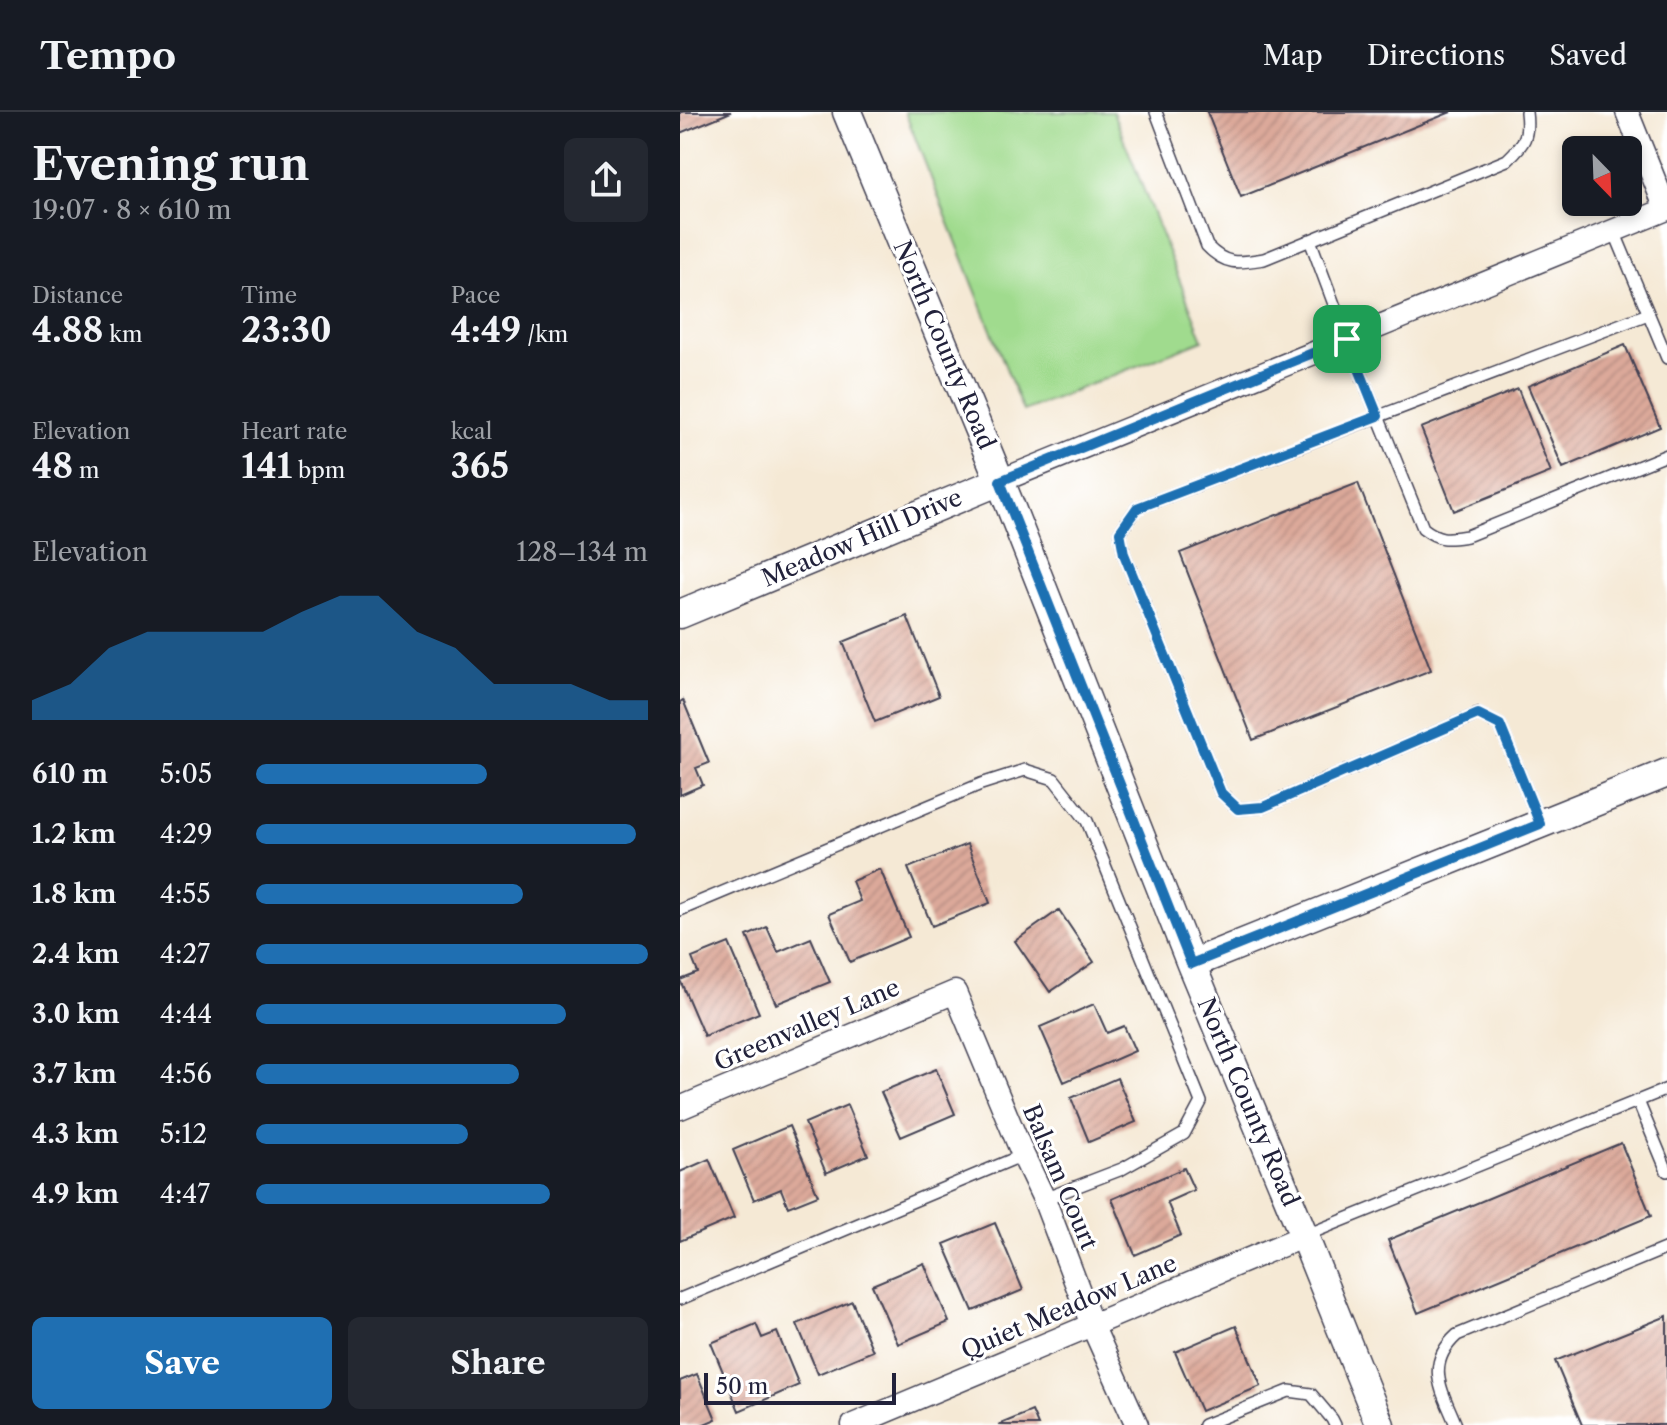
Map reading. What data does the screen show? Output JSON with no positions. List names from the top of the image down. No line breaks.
{"streets":{"street":["North County Road","Meadow Hill Drive","Greenvalley Lane","Balsam Court","Quiet Meadow Lane"]},"crossings":[["North County Road","Meadow Hill Drive"],["North County Road","Quiet Meadow Lane"],["Greenvalley Lane","Balsam Court"],["Balsam Court","Quiet Meadow Lane"]],"scale_bar":"50 m","north":"bottom right","page":{"header":"Tempo","nav":["Map","Directions","Saved"],"heading":["Evening run","19:07 · 8 × 610 m"],"stats":[["Distance","4.88 km"],["Time","23:30"],["Pace","4:49 /km"],["Elevation","48 m"],["Heart rate","141 bpm"],["kcal","365"]],"chart":["Elevation","128–134 m"],"list":[{"name":"610 m","note":"5:05"},{"name":"1.2 km","note":"4:29"},{"name":"1.8 km","note":"4:55"},{"name":"2.4 km","note":"4:27"},{"name":"3.0 km","note":"4:44"},{"name":"3.7 km","note":"4:56"},{"name":"4.3 km","note":"5:12"},{"name":"4.9 km","note":"4:47"}],"buttons":["Save","Share"],"scale":"50 m"}}
